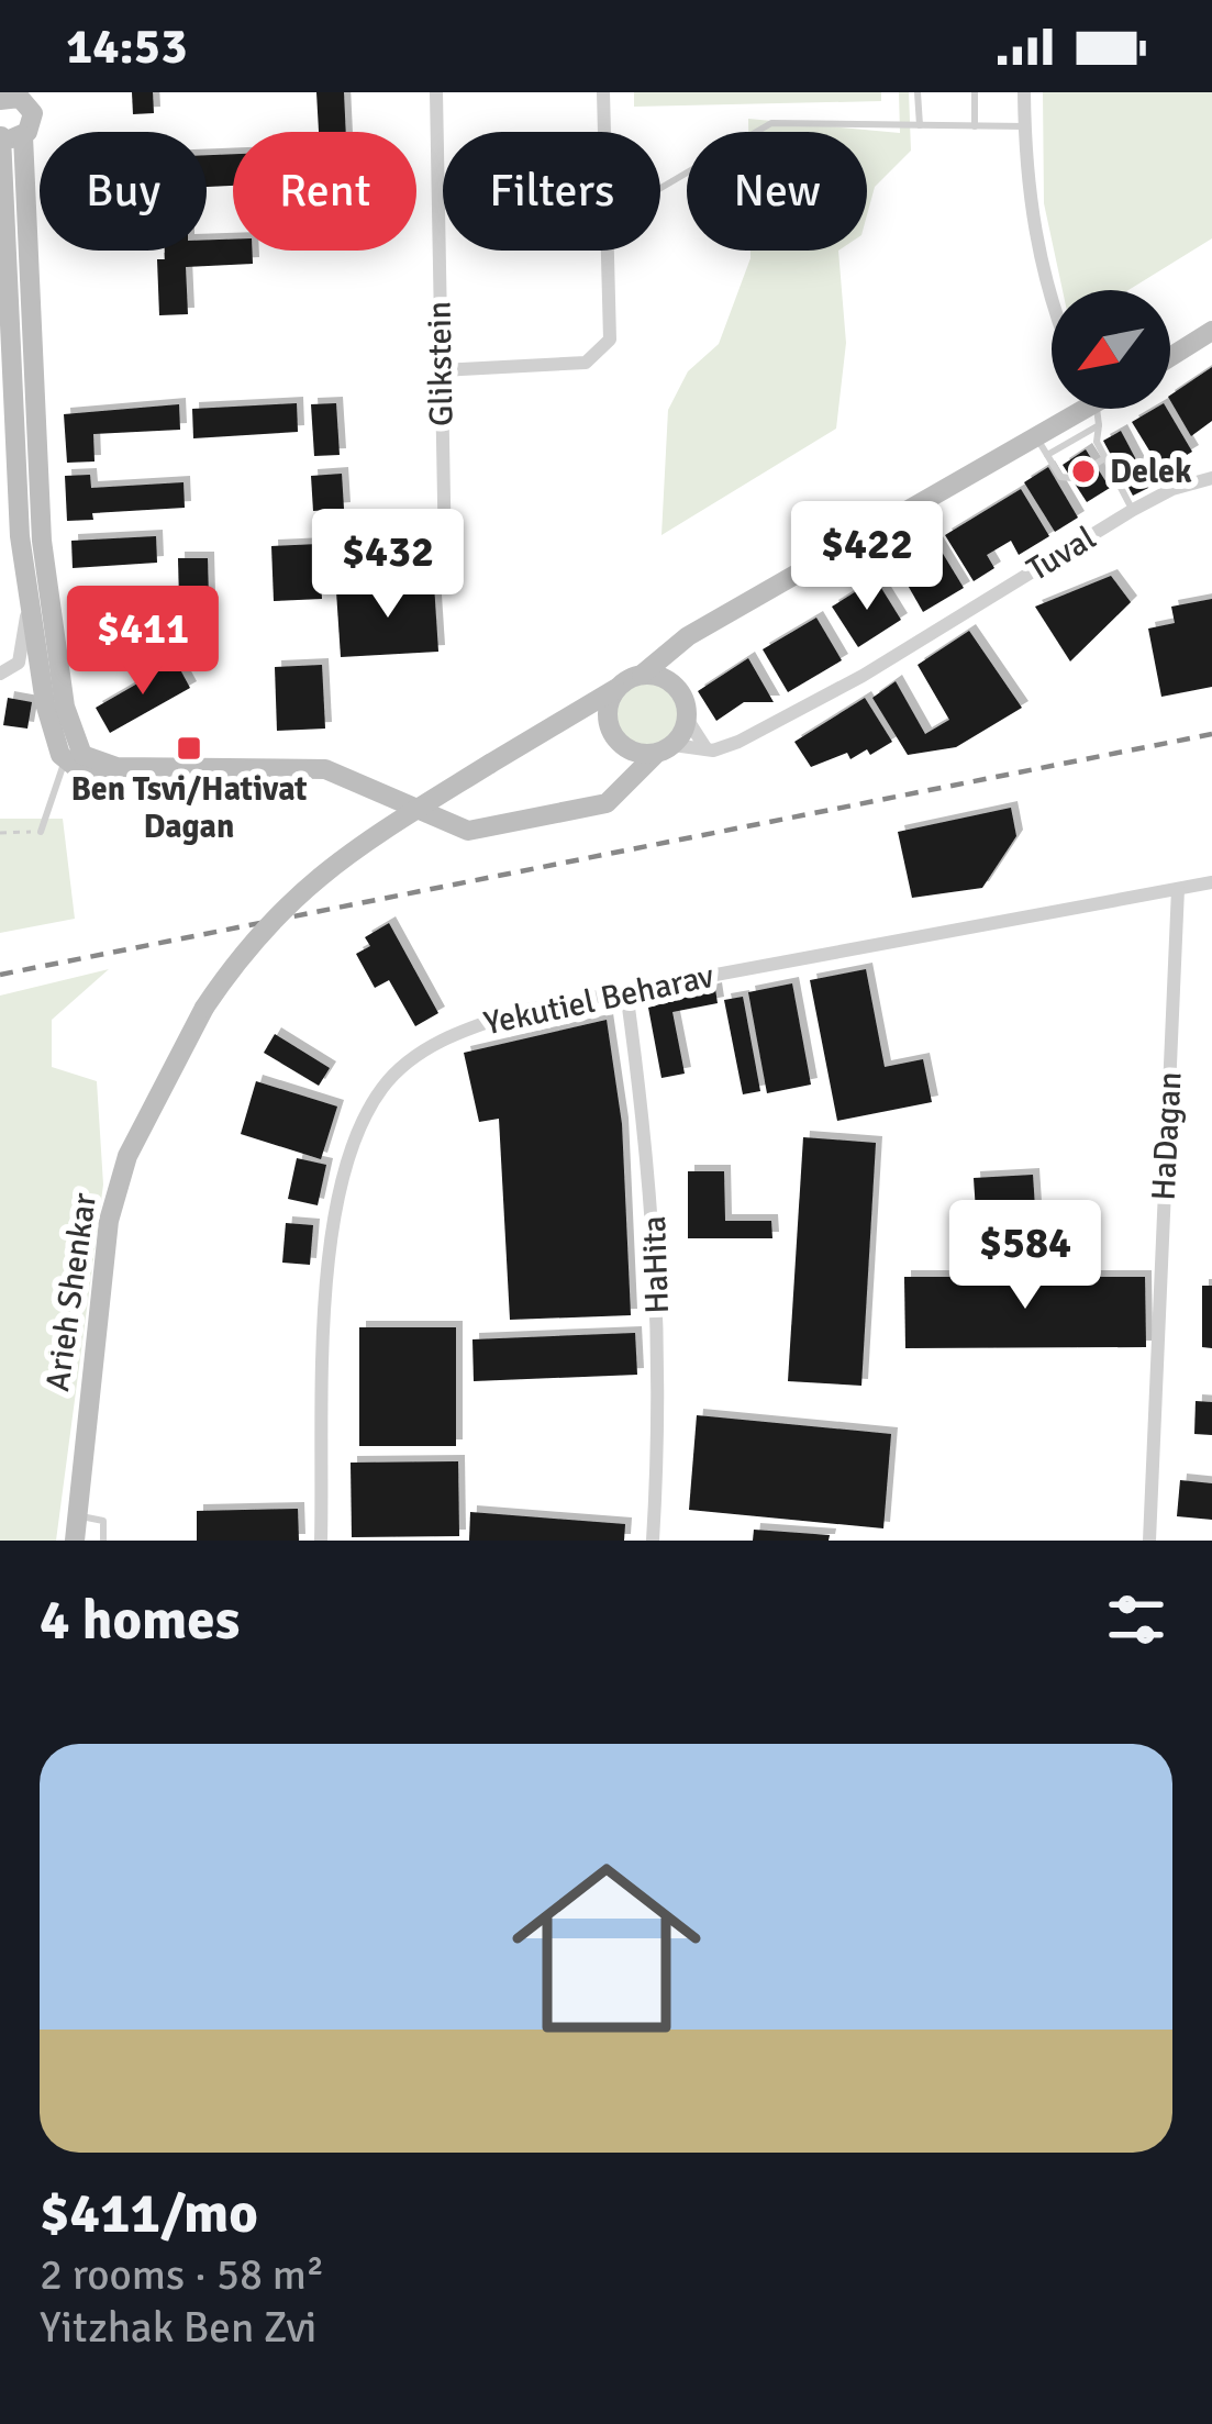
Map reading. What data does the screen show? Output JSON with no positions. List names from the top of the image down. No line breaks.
{"streets":{"street":["Glikstein","Tuval","Yekutiel Beharav","HaDagan","HaHita","Arieh Shenkar"]},"crossings":[["Yekutiel Beharav","HaDagan"],["Yekutiel Beharav","HaHita"]],"places":{"other":["Delek"],"transit":["Ben Tsvi/Hativat Dagan"]},"north":"bottom left","page":{"status":"14:53","chip":["Buy","Rent","Filters","New"],"price":["$422","$432","$411","$584"],"heading":"4 homes","list":[{"name":"$411/mo","note":"2 rooms · 58 m² · Yitzhak Ben Zvi"}]}}
